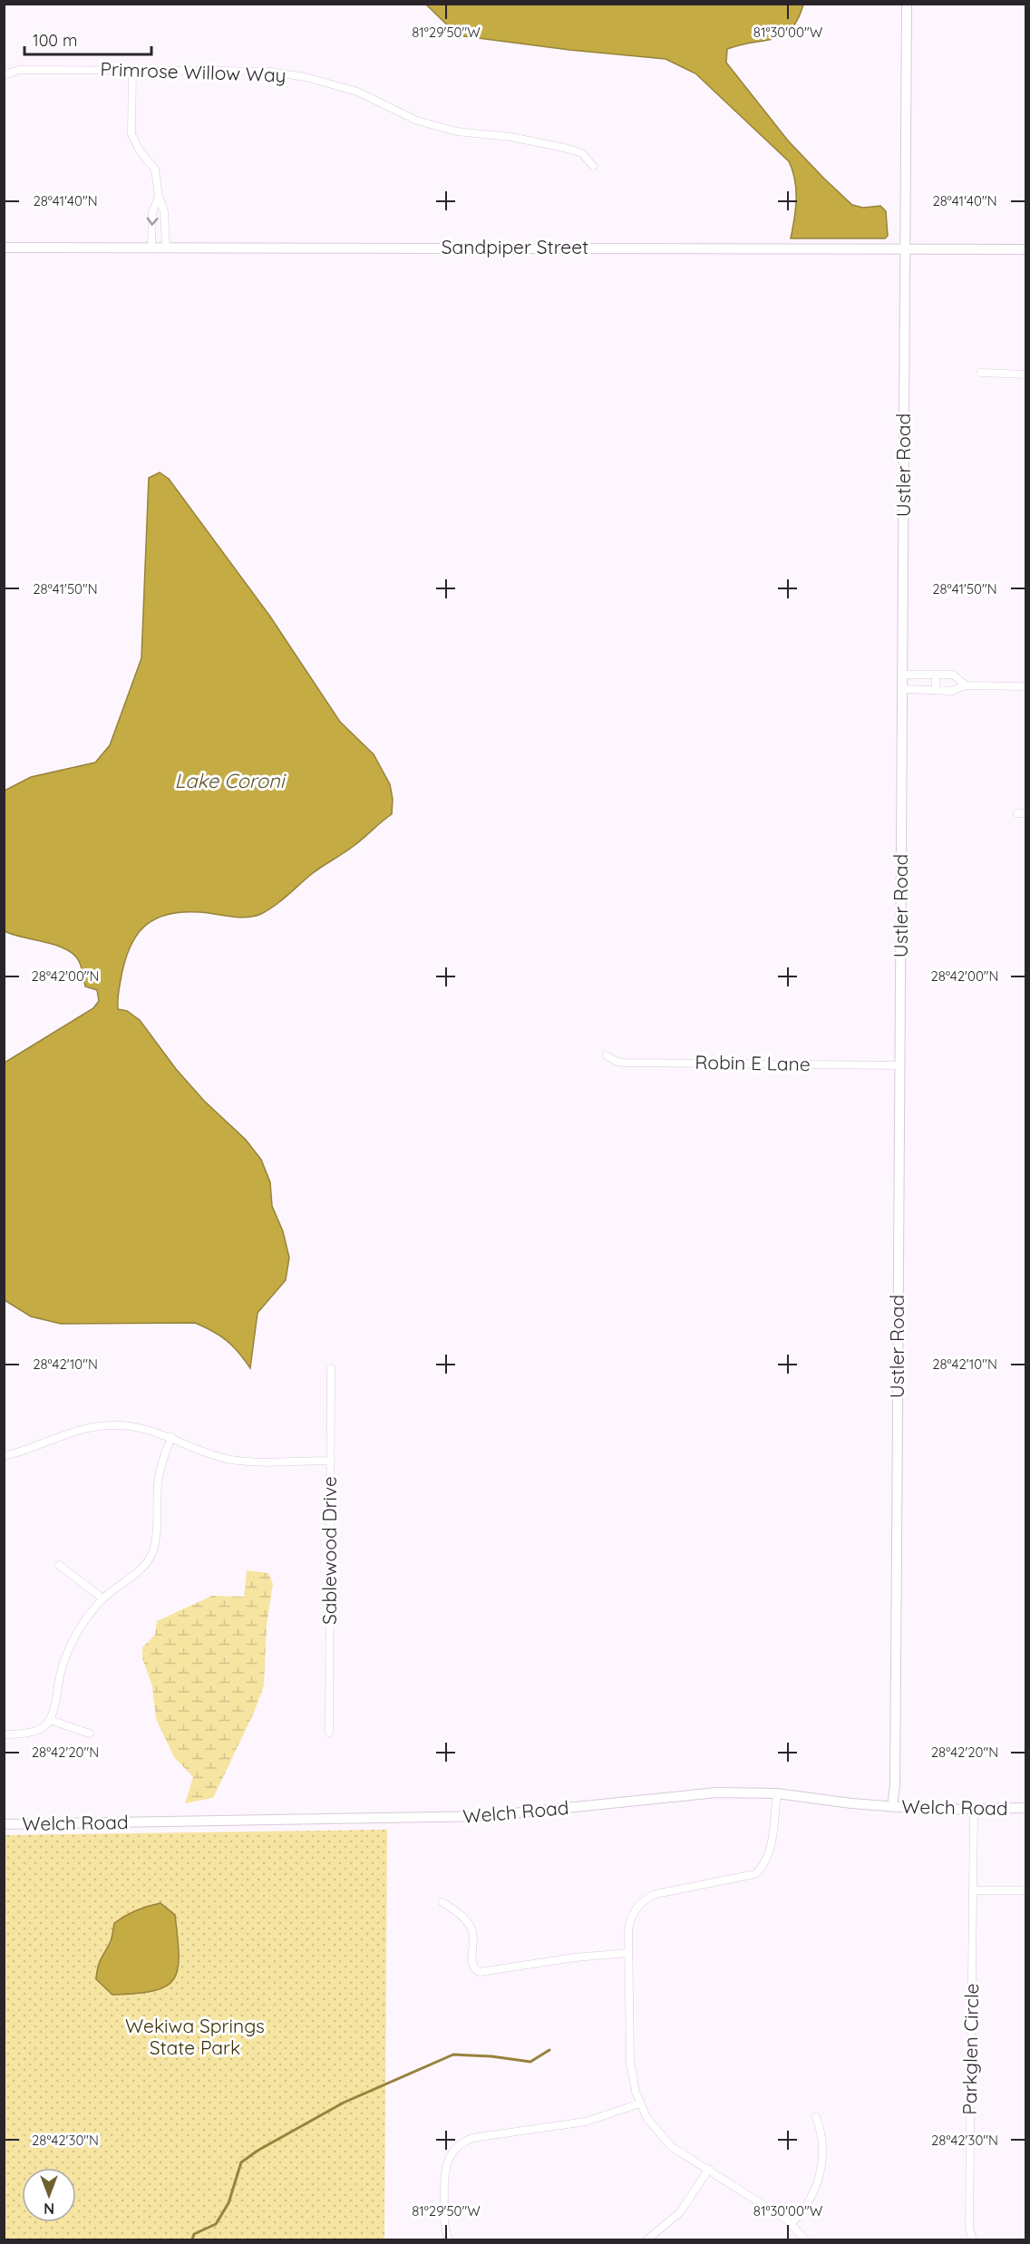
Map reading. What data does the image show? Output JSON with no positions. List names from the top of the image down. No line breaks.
{"streets":{"street":["Primrose Willow Way","Sandpiper Street","Ustler Road","Robin E Lane","Sablewood Drive","Welch Road","Parkglen Circle"]},"crossings":[["Sandpiper Street","Ustler Road"],["Ustler Road","Robin E Lane"],["Ustler Road","Welch Road"],["Welch Road","Parkglen Circle"]],"water":["Lake Coroni"],"parks":["Wekiwa Springs State Park"],"scale_bar":"100 m","north":"bottom","coordinates":["81°29'50\"W","81°30'00\"W","28°41'40\"N","28°41'50\"N","28°42'00\"N","28°42'10\"N","28°42'20\"N","28°42'30\"N"]}
